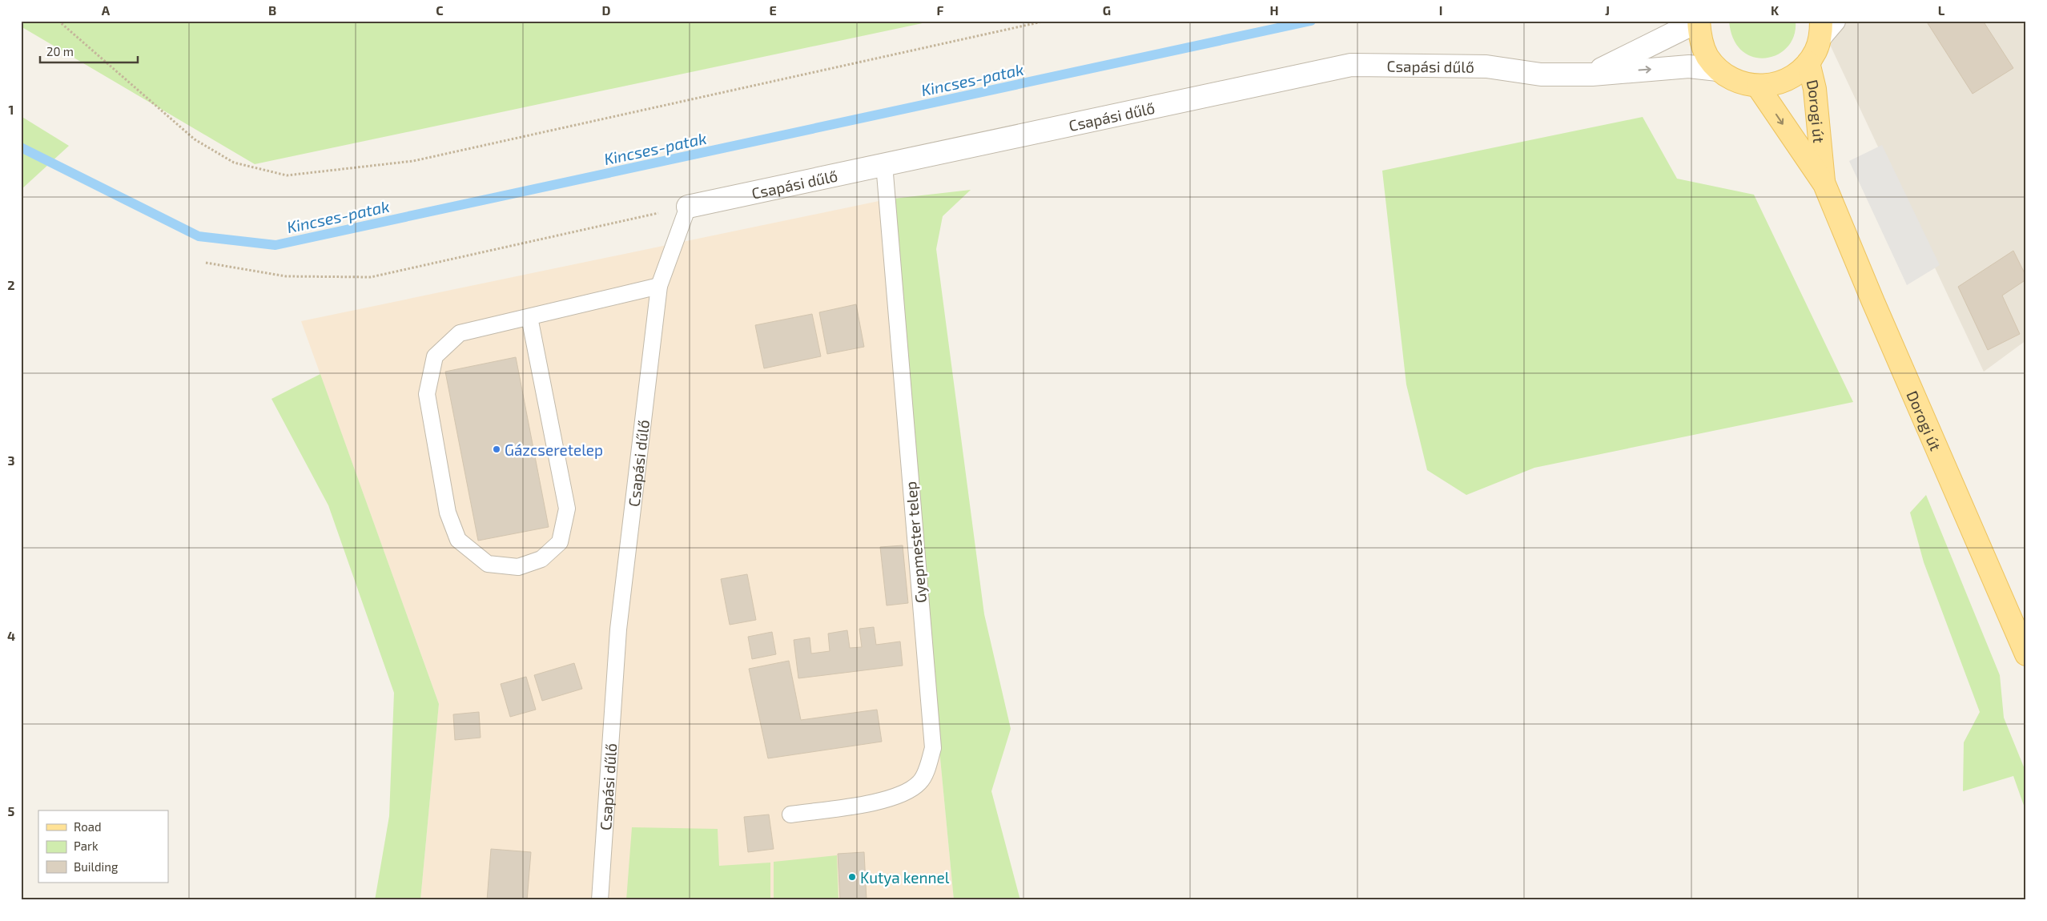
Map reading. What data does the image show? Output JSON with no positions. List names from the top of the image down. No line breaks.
{"streets":{"main road":["Dorogi út"],"street":["Csapási dűlő"],"lane":["Gyepmester telep"]},"crossings":[["Csapási dűlő","Gyepmester telep"]],"water":["Kincses-patak"],"places":["Gázcseretelep","Kutya kennel"],"legend":["Road","Park","Building"],"scale_bar":"20 m","grid":{"columns":["A","B","C","D","E","F","G","H","I","J","K","L"],"rows":["1","2","3","4","5"]}}
